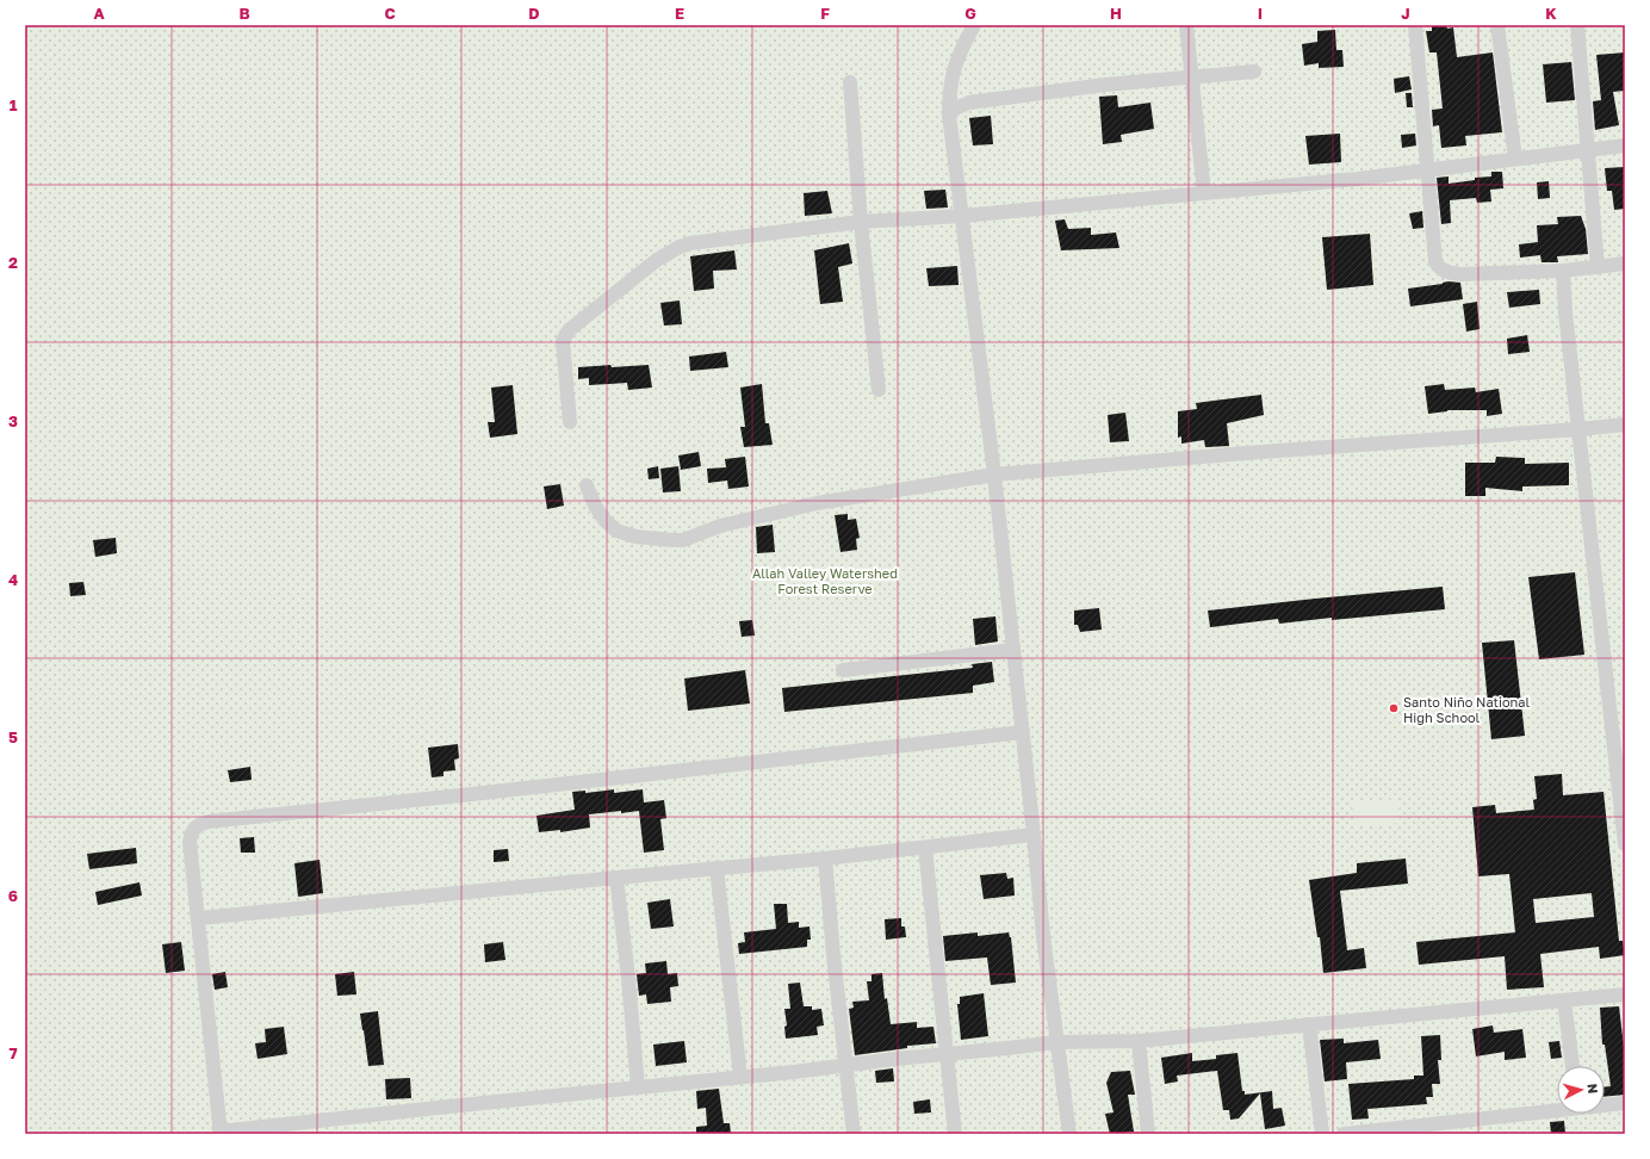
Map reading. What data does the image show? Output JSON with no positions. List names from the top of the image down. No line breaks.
{"parks":["Allah Valley Watershed Forest Reserve"],"places":["Santo Niño National High School"],"north":"right","grid":{"columns":["A","B","C","D","E","F","G","H","I","J","K"],"rows":["1","2","3","4","5","6","7"]}}
